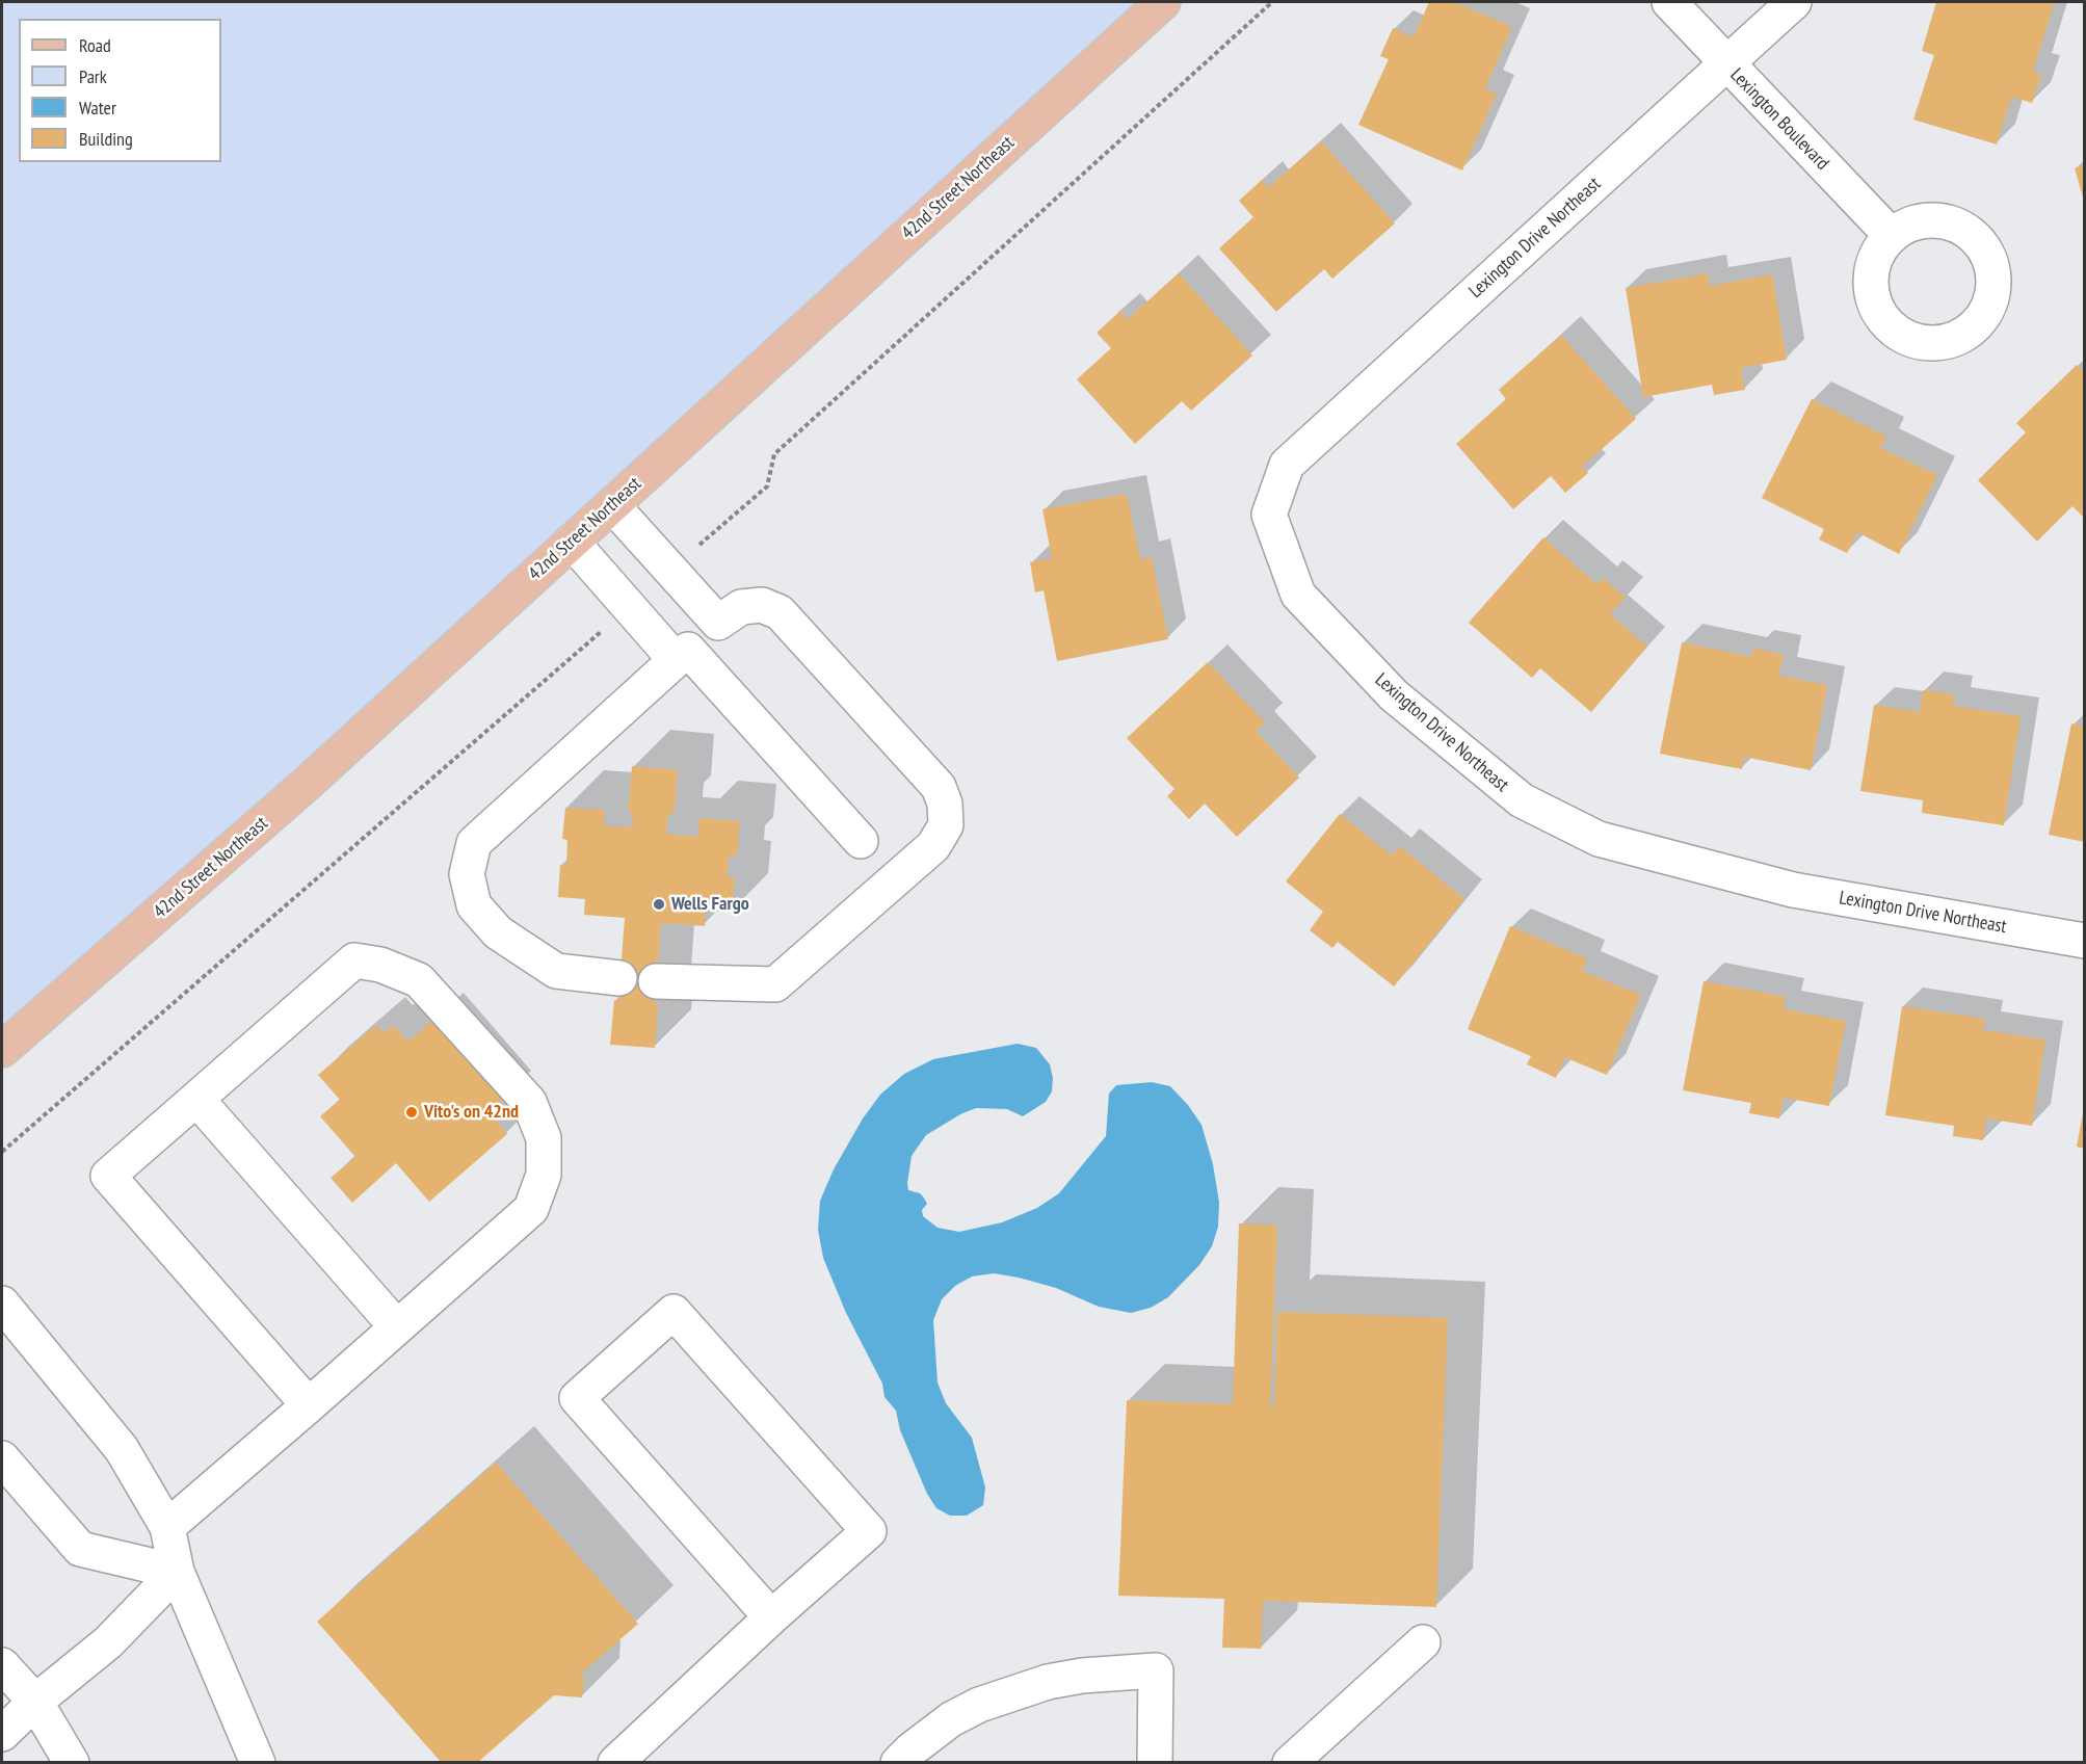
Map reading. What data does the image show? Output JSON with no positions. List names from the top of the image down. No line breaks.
{"streets":{"main road":["42nd Street Northeast"],"street":["Lexington Boulevard","Lexington Drive Northeast"]},"crossings":[["Lexington Boulevard","Lexington Drive Northeast"]],"places":["Wells Fargo","Vito's on 42nd"],"legend":["Road","Park","Water","Building"]}
